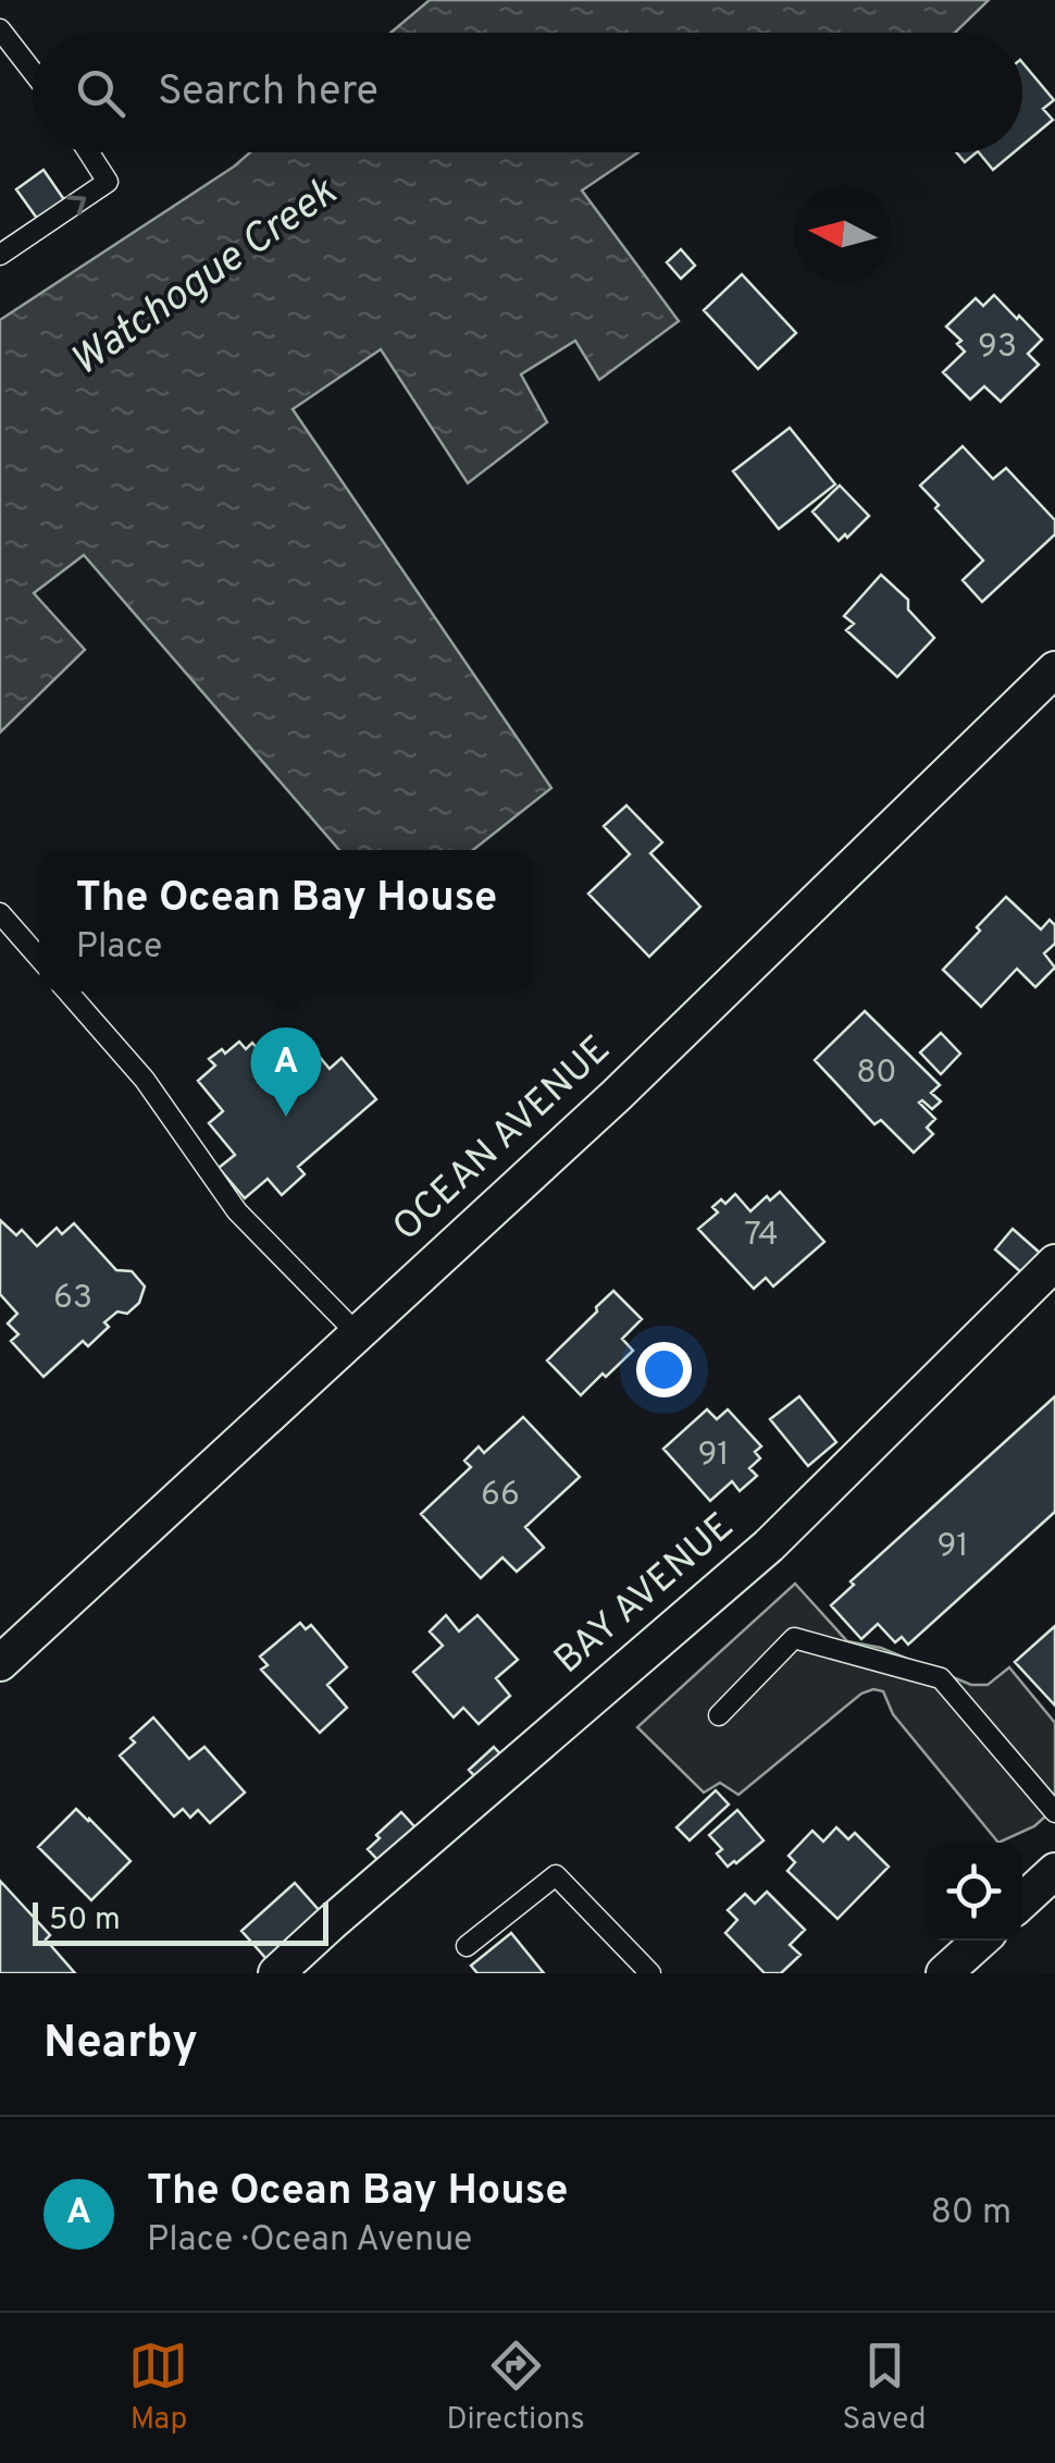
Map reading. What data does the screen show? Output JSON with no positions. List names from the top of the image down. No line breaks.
{"streets":{"street":["OCEAN AVENUE","BAY AVENUE"]},"water":["Watchogue Creek"],"house_numbers":["93","80","74","63","91","66","91"],"scale_bar":"50 m","north":"left","page":{"search":"Search here","popup":["The Ocean Bay House","Place"],"pins":"A","scale":"50 m","heading":"Nearby","list":[{"mark":"A","name":"The Ocean Bay House","note":"Place · Ocean Avenue","value":"80 m"}],"nav":["Map","Directions","Saved"]}}
